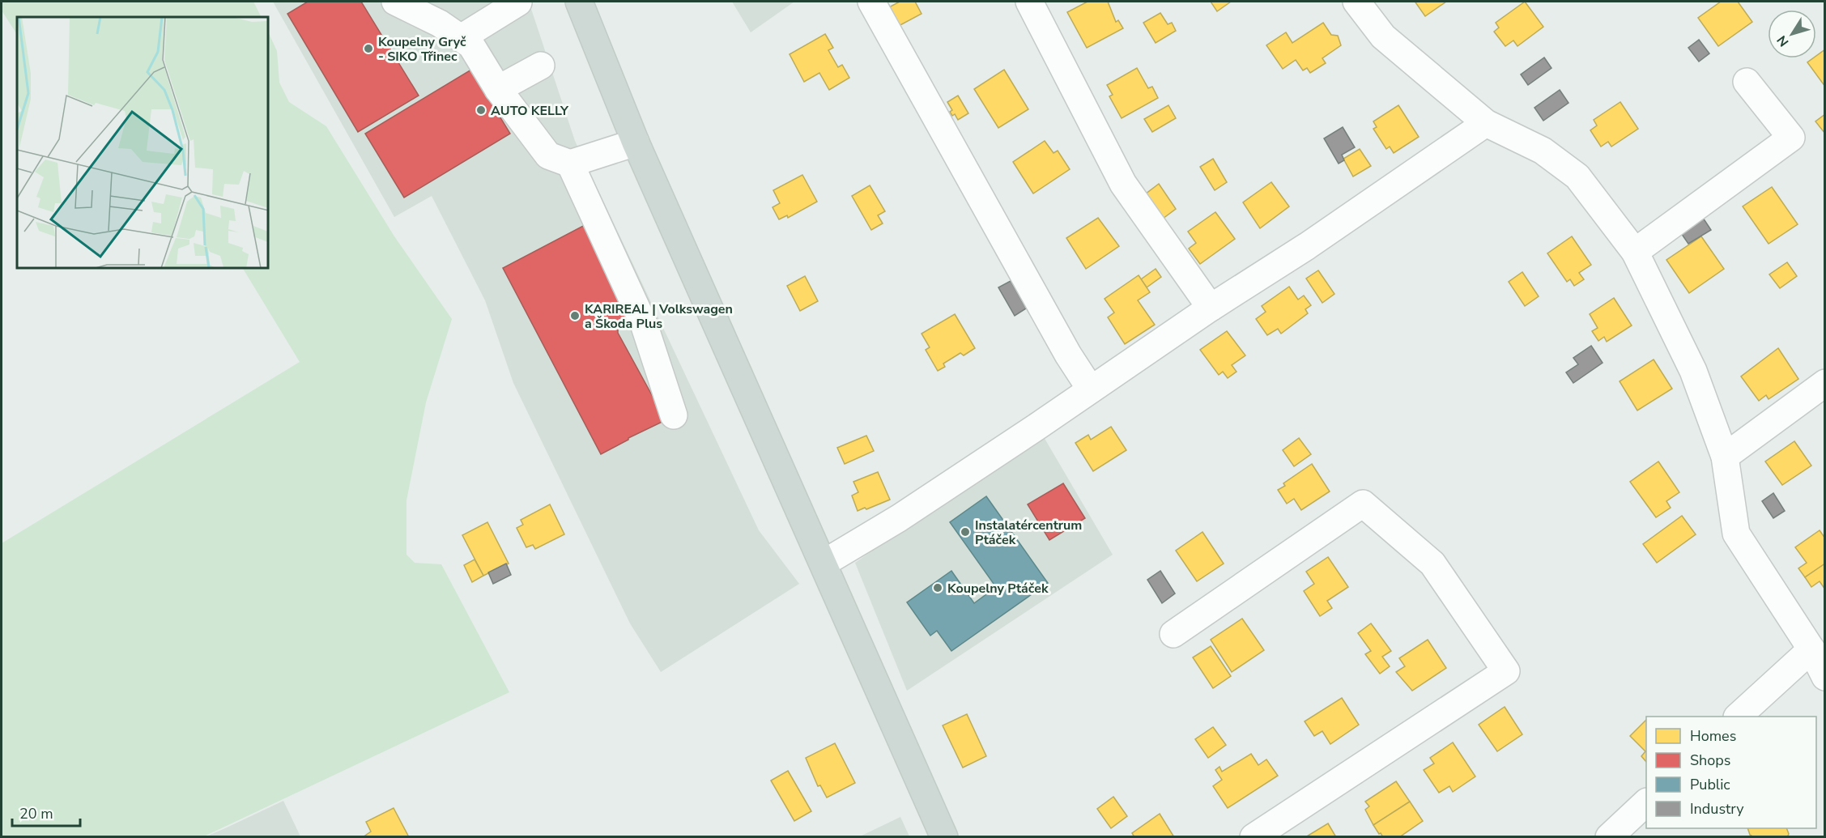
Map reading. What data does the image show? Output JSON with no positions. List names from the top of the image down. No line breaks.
{"places":["Koupelny Gryč - SIKO Třinec","AUTO KELLY","KARIREAL | Volkswagen a Škoda Plus","Instalatércentrum Ptáček","Koupelny Ptáček"],"legend":["Homes","Shops","Public","Industry"],"scale_bar":"20 m","north":"bottom left"}
